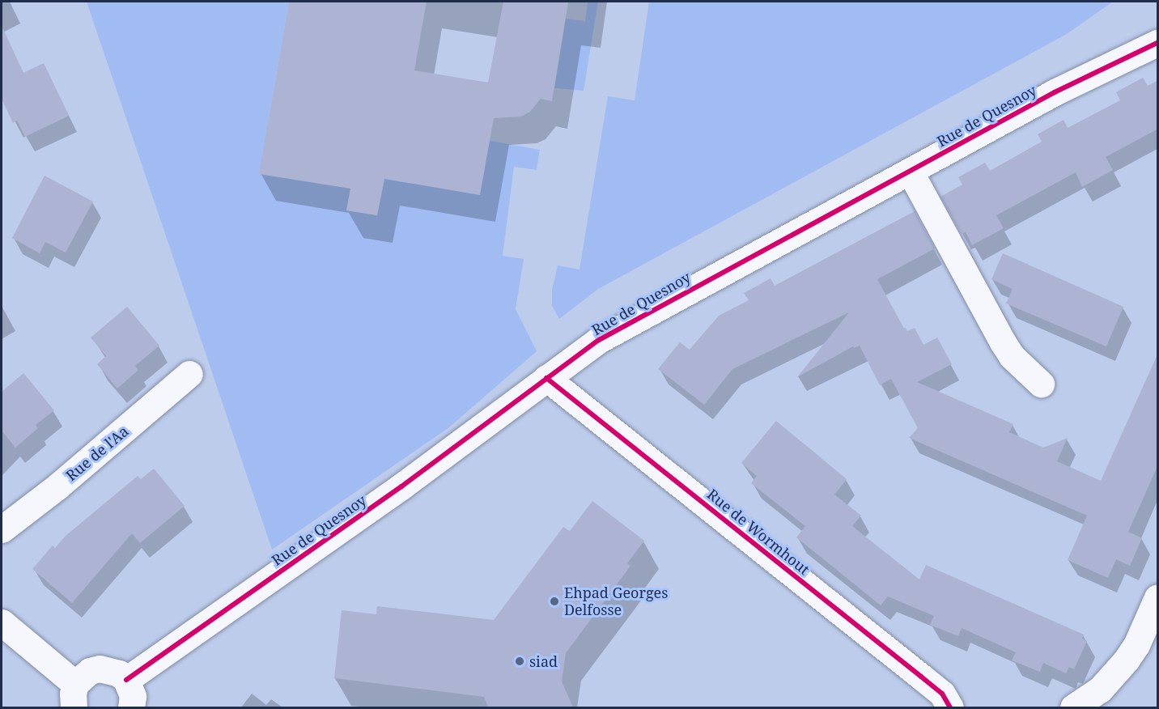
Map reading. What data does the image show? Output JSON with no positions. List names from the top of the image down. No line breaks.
{"streets":{"street":["Rue de Quesnoy","Rue de l'Aa","Rue de Wormhout"]},"crossings":[["Rue de Quesnoy","Rue de Wormhout"]],"places":["Ehpad Georges Delfosse","siad"]}
